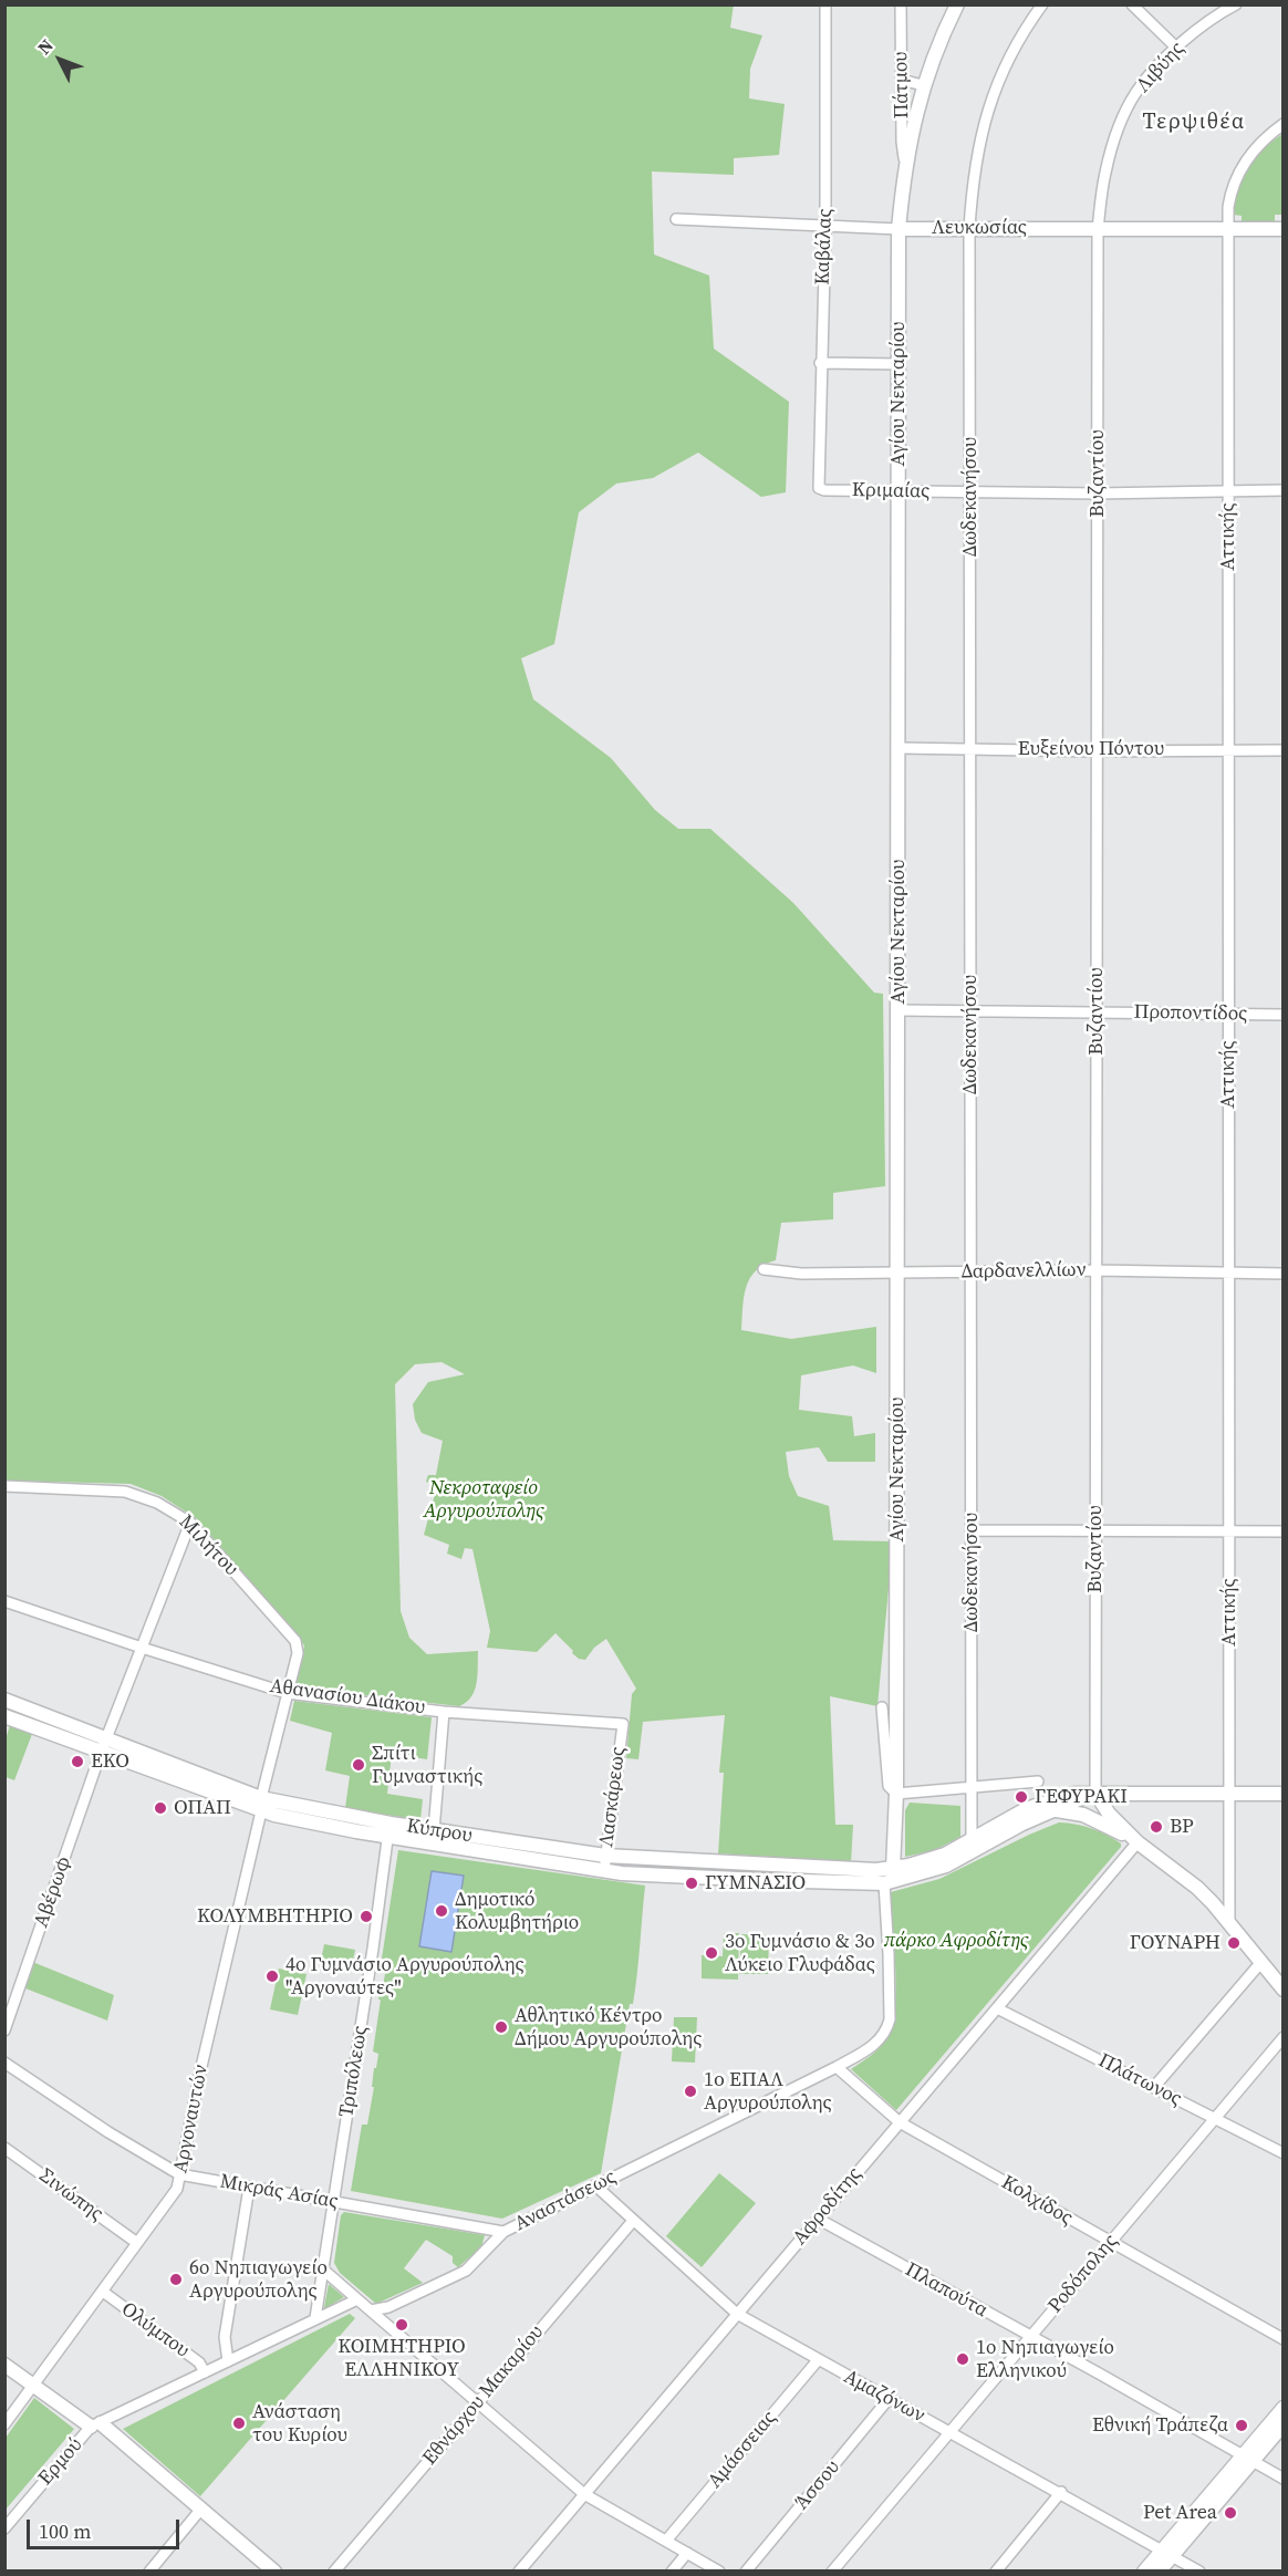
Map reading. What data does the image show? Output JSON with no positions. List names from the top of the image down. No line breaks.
{"streets":{"street":["Λιβύης","Πάτμου","Λευκωσίας","Καβάλας","Αγίου Νεκταρίου","Βυζαντίου","Κριμαίας","Δωδεκανήσου","Αττικής","Ευξείνου Πόντου","Προποντίδος","Δαρδανελλίων","Μιλήτου","Αθανασίου Διάκου","Λασκάρεως","Κύπρου","Αβέρωφ","Τριπόλεως","Πλάτωνος","Αργοναυτών","Μικράς Ασίας","Σινώπης","Αναστάσεως","Κολχίδος","Αφροδίτης","Ροδόπολης","Πλαπούτα","Ολύμπου","Εθνάρχου Μακαρίου","Αμαζόνων","Αμάσσειας","Ερμού","Άσσου"]},"crossings":[["Λιβύης","Λευκωσίας"],["Λιβύης","Βυζαντίου"],["Πάτμου","Αγίου Νεκταρίου"],["Λευκωσίας","Καβάλας"],["Λευκωσίας","Αγίου Νεκταρίου"],["Λευκωσίας","Βυζαντίου"],["Λευκωσίας","Δωδεκανήσου"],["Λευκωσίας","Αττικής"],["Καβάλας","Κριμαίας"],["Αγίου Νεκταρίου","Κριμαίας"],["Αγίου Νεκταρίου","Ευξείνου Πόντου"],["Αγίου Νεκταρίου","Προποντίδος"],["Αγίου Νεκταρίου","Δαρδανελλίων"],["Αγίου Νεκταρίου","Κύπρου"],["Βυζαντίου","Κριμαίας"],["Βυζαντίου","Ευξείνου Πόντου"],["Βυζαντίου","Προποντίδος"],["Βυζαντίου","Δαρδανελλίων"],["Βυζαντίου","Κύπρου"],["Κριμαίας","Δωδεκανήσου"],["Κριμαίας","Αττικής"],["Δωδεκανήσου","Ευξείνου Πόντου"],["Δωδεκανήσου","Προποντίδος"],["Δωδεκανήσου","Δαρδανελλίων"],["Δωδεκανήσου","Κύπρου"],["Αττικής","Ευξείνου Πόντου"],["Αττικής","Προποντίδος"],["Αττικής","Δαρδανελλίων"],["Μιλήτου","Αθανασίου Διάκου"],["Μιλήτου","Αργοναυτών"],["Αθανασίου Διάκου","Λασκάρεως"],["Αθανασίου Διάκου","Αργοναυτών"],["Λασκάρεως","Κύπρου"],["Κύπρου","Αβέρωφ"],["Κύπρου","Τριπόλεως"],["Κύπρου","Αργοναυτών"],["Τριπόλεως","Μικράς Ασίας"],["Πλάτωνος","Αφροδίτης"],["Πλάτωνος","Ροδόπολης"],["Αργοναυτών","Μικράς Ασίας"],["Αργοναυτών","Σινώπης"],["Αργοναυτών","Ολύμπου"],["Μικράς Ασίας","Αναστάσεως"],["Αναστάσεως","Κολχίδος"],["Αναστάσεως","Αμαζόνων"],["Κολχίδος","Αφροδίτης"],["Κολχίδος","Ροδόπολης"],["Αφροδίτης","Πλαπούτα"],["Αφροδίτης","Αμαζόνων"],["Ροδόπολης","Πλαπούτα"],["Ροδόπολης","Αμαζόνων"],["Εθνάρχου Μακαρίου","Αμαζόνων"],["Αμαζόνων","Αμάσσειας"],["Αμαζόνων","Άσσου"]],"districts":["Τερψιθέα"],"parks":["Νεκροταφείο Αργυρούπολης","πάρκο Αφροδίτης"],"places":["ΕΚΟ","Σπίτι Γυμναστικής","ΓΕΦΥΡΑΚΙ","ΟΠΑΠ","BP","ΓΥΜΝΑΣΙΟ","Δημοτικό Κολυμβητήριο","ΚΟΛΥΜΒΗΤΗΡΙΟ","ΓΟΥΝΑΡΗ","3ο Γυμνάσιο & 3ο Λύκειο Γλυφάδας","4ο Γυμνάσιο Αργυρούπολης \"Αργοναύτες\"","Αθλητικό Κέντρο Δήμου Αργυρούπολης","1o ΕΠΑΛ Αργυρούπολης","6ο Νηπιαγωγείο Αργυρούπολης","ΚΟΙΜΗΤΗΡΙΟ ΕΛΛΗΝΙΚΟΥ","1ο Νηπιαγωγείο Ελληνικού","Ανάσταση του Κυρίου","Εθνική Τράπεζα","Pet Area"],"scale_bar":"100 m","north":"top left"}
